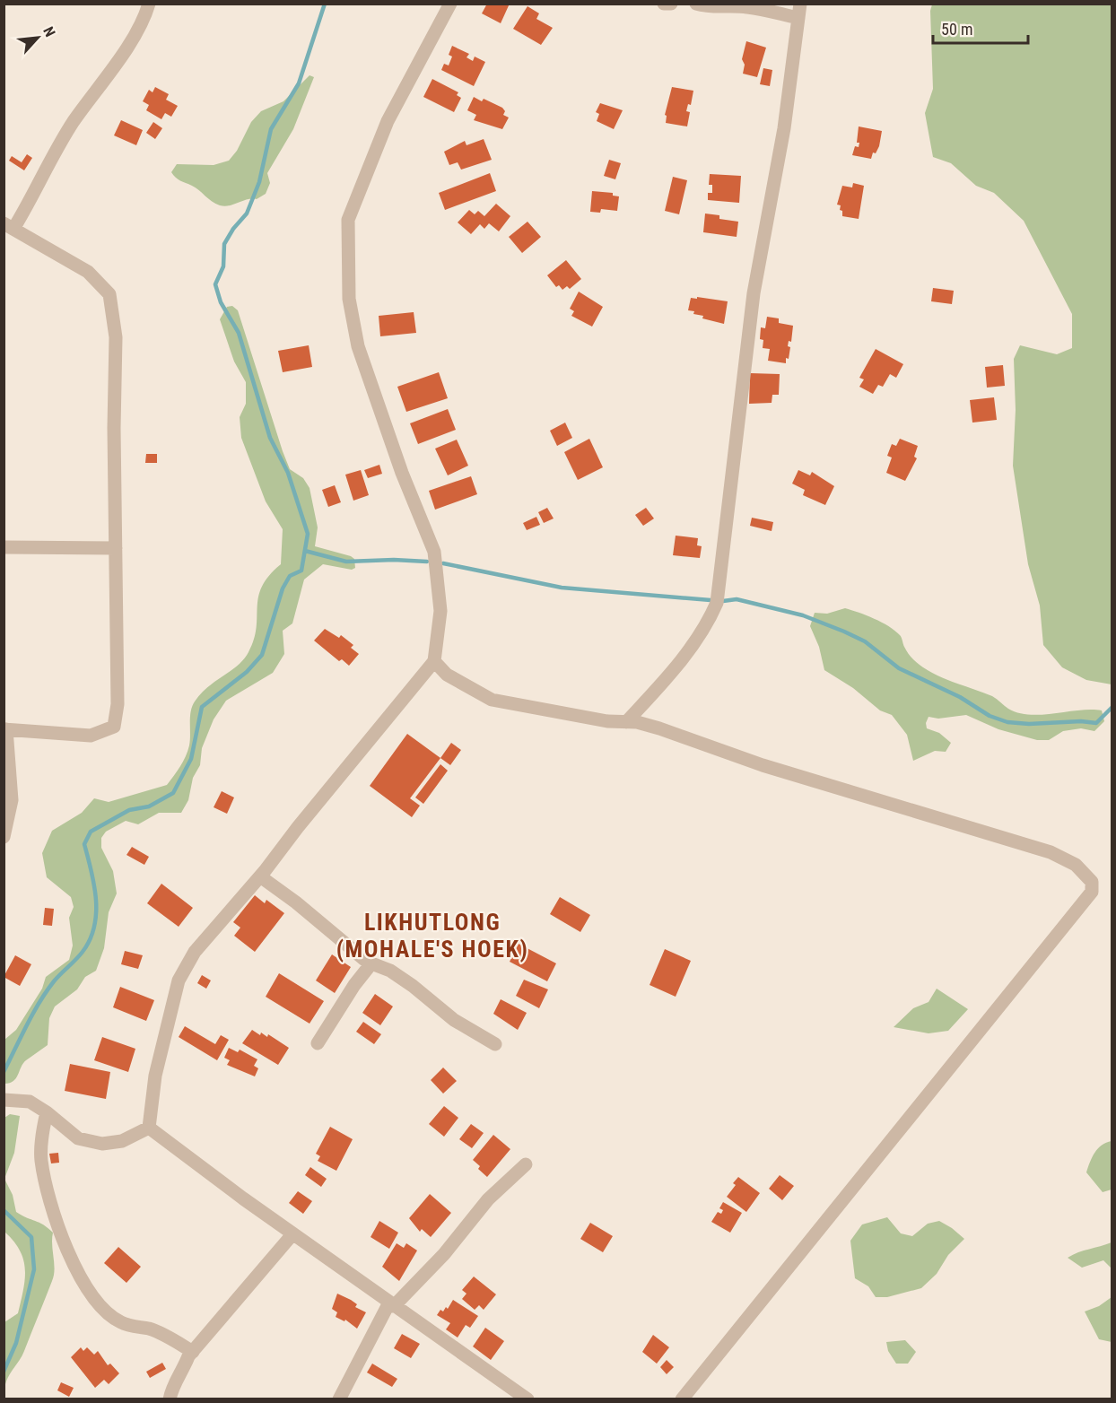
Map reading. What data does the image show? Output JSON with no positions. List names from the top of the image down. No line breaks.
{"districts":["LIKHUTLONG (MOHALE'S HOEK)"],"scale_bar":"50 m","north":"top right"}
